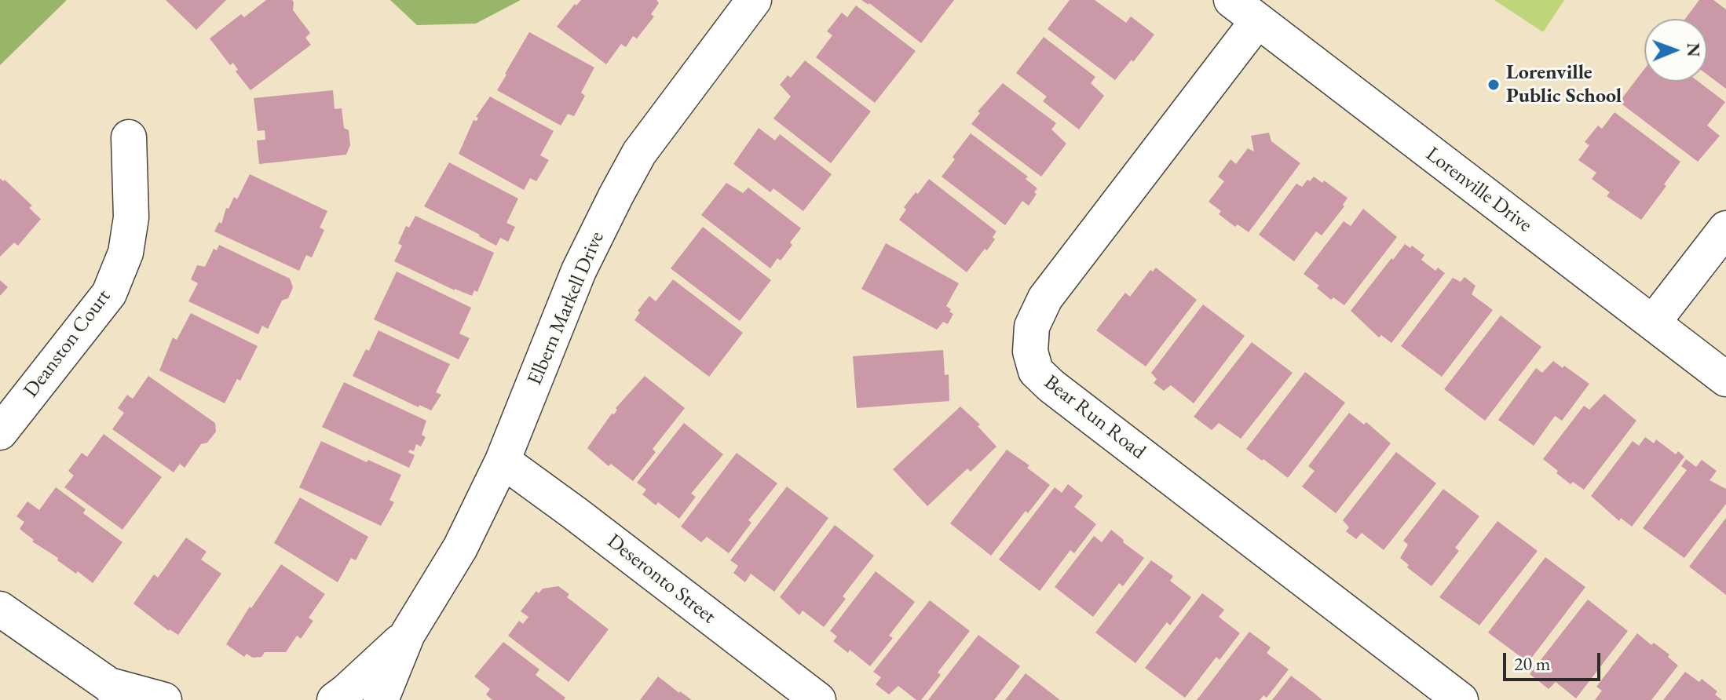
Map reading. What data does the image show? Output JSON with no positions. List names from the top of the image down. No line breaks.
{"streets":{"street":["Lorenville Drive","Elbern Markell Drive","Deanston Court","Bear Run Road","Deseronto Street"]},"crossings":[["Lorenville Drive","Bear Run Road"],["Elbern Markell Drive","Deseronto Street"]],"places":["Lorenville Public School"],"scale_bar":"20 m","north":"right"}
